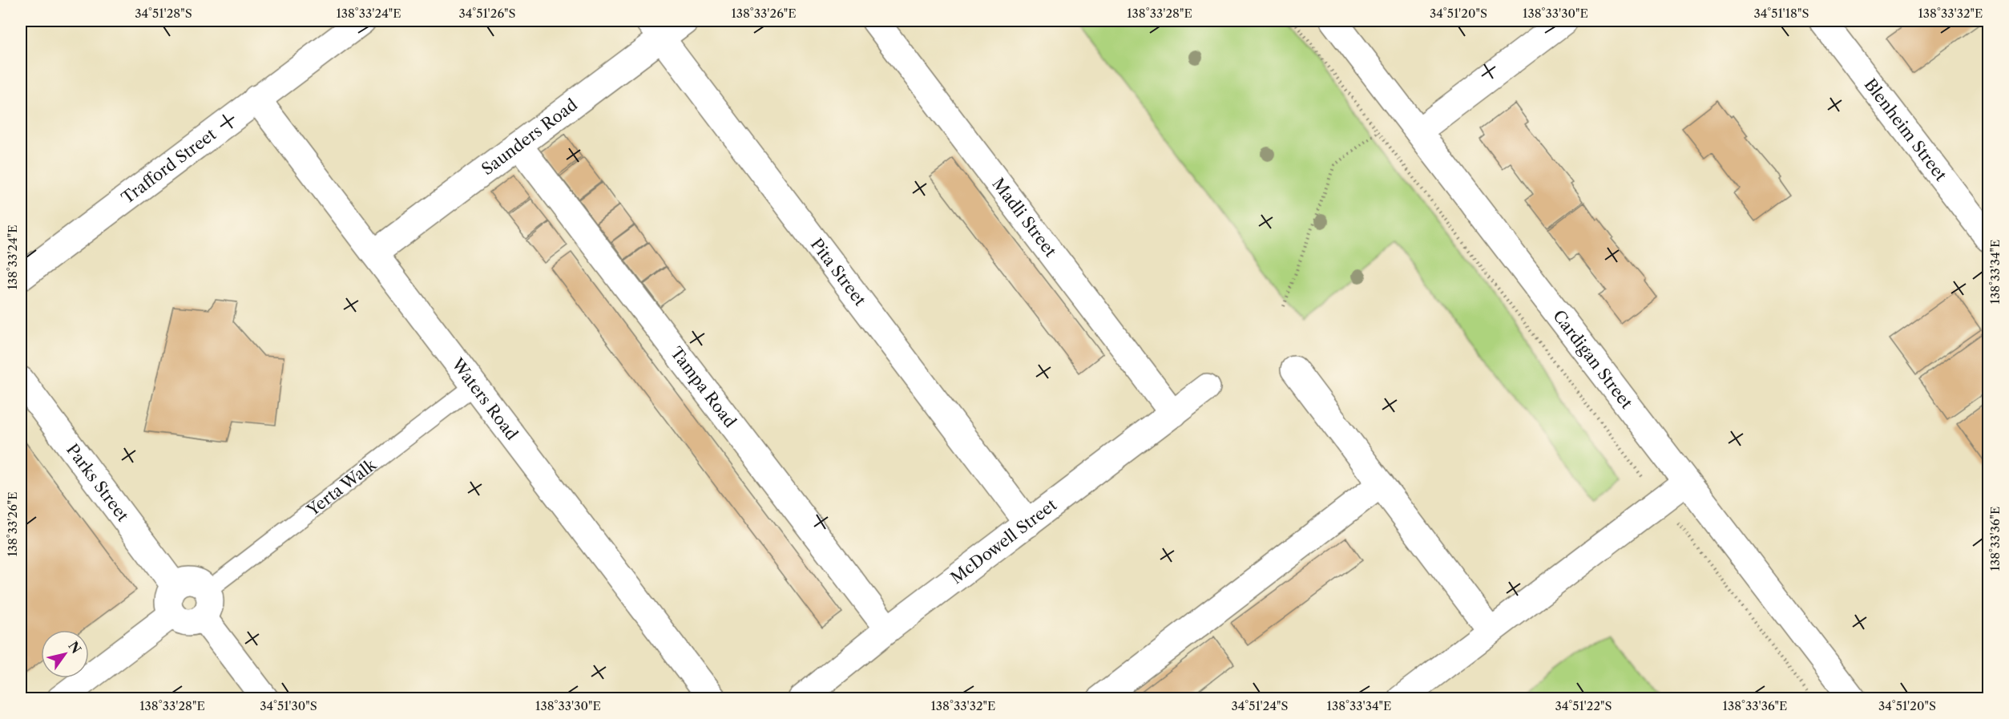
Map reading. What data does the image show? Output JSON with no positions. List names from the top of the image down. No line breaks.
{"streets":{"street":["Blenheim Street","Saunders Road","Trafford Street","Madli Street","Pita Street","Cardigan Street","Tampa Road","Waters Road","Parks Street","McDowell Street"],"lane":["Yerta Walk"]},"crossings":[["Saunders Road","Pita Street"],["Saunders Road","Tampa Road"],["Saunders Road","Waters Road"],["Trafford Street","Waters Road"],["Madli Street","McDowell Street"],["Pita Street","McDowell Street"],["Tampa Road","McDowell Street"],["Waters Road","Yerta Walk"],["Parks Street","Yerta Walk"]],"north":"top right","coordinates":["34°51'28\"S","138°33'24\"E","34°51'26\"S","138°33'26\"E","138°33'28\"E","34°51'20\"S","138°33'30\"E","34°51'18\"S","138°33'32\"E","138°33'34\"E","138°33'36\"E","34°51'30\"S","34°51'24\"S","34°51'22\"S"]}
